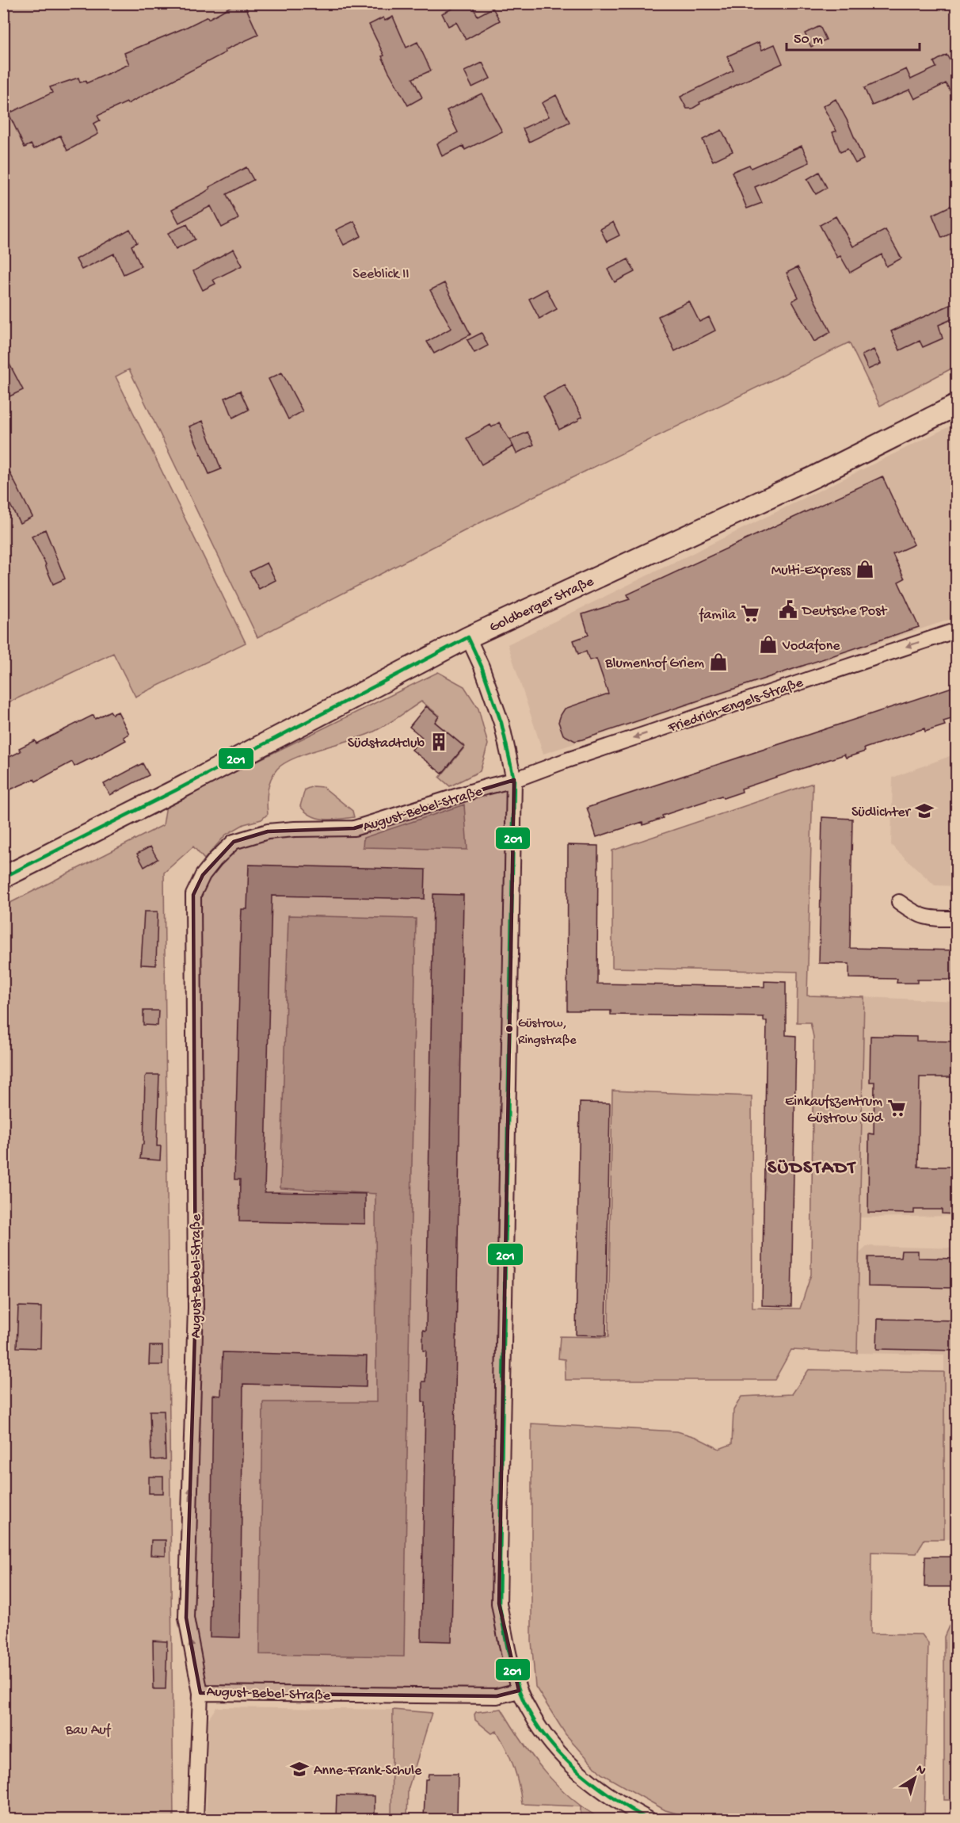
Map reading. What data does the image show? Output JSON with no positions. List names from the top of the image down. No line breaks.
{"streets":{"main road":["Goldberger Straße"],"street":["Friedrich-Engels-Straße","August-Bebel-Straße"]},"crossings":[["Friedrich-Engels-Straße","August-Bebel-Straße"]],"one_way":["Friedrich-Engels-Straße","August-Bebel-Straße"],"districts":["SÜDSTADT"],"parks":["Seeblick II","Bau Auf"],"places":{"shop":["Multi-Express","Vodafone","Blumenhof Griem"],"public building":["Deutsche Post"],"supermarket":["famila","Einkaufszentrum Güstrow Süd"],"building":["Südstadtclub"],"school or university":["Südlichter","Anne-Frank-Schule"],"other":["Güstrow, Ringstraße"]},"lines":["transit line 201"],"scale_bar":"50 m","north":"top right"}
